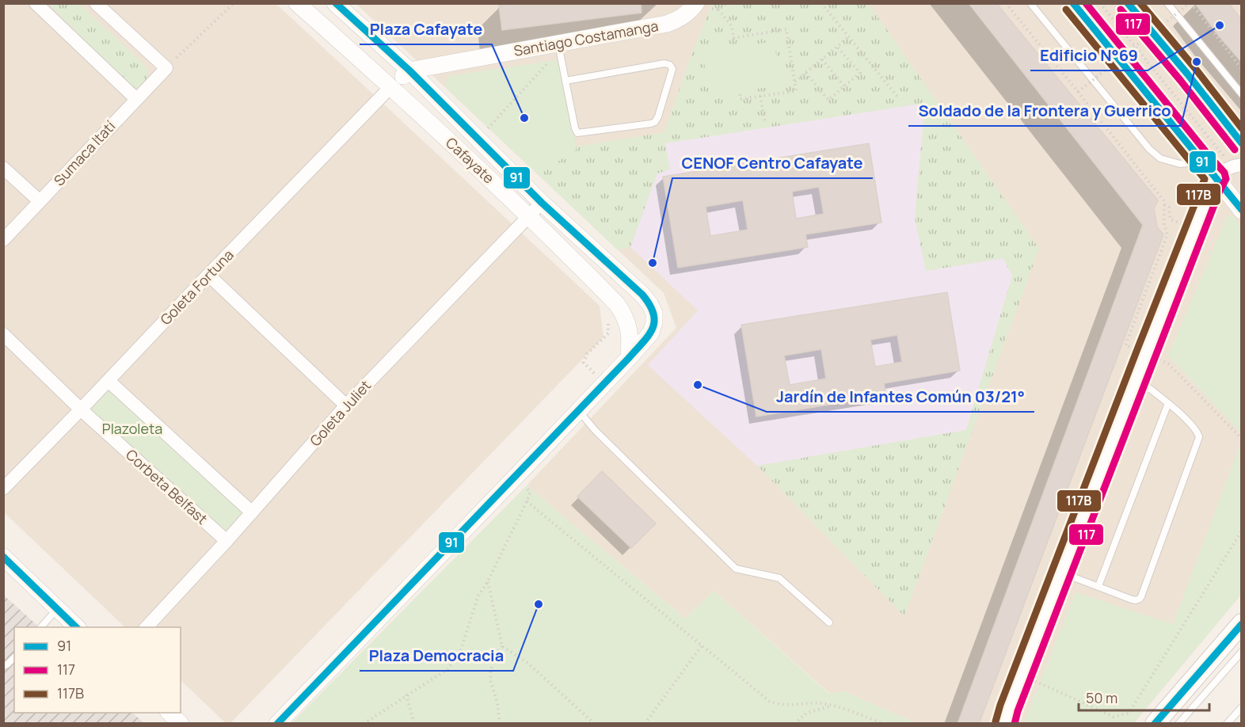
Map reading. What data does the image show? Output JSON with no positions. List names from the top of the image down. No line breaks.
{"streets":{"street":["Santiago Costamanga","Sumaca Itatí","Cafayate","Goleta Fortuna","Goleta Juliet","Corbeta Belfast"]},"crossings":[["Santiago Costamanga","Cafayate"],["Cafayate","Goleta Fortuna"],["Cafayate","Goleta Juliet"],["Goleta Fortuna","Corbeta Belfast"],["Goleta Juliet","Corbeta Belfast"]],"parks":["Plazoleta"],"places":["Edificio N°69","Soldado de la Frontera y Guerrico","Plaza Cafayate","CENOF Centro Cafayate","Jardín de Infantes Común 03/21°","Plaza Democracia"],"lines":["transit line 91","transit line 117","transit line 117B"],"legend":["91","117","117B"],"scale_bar":"50 m"}
